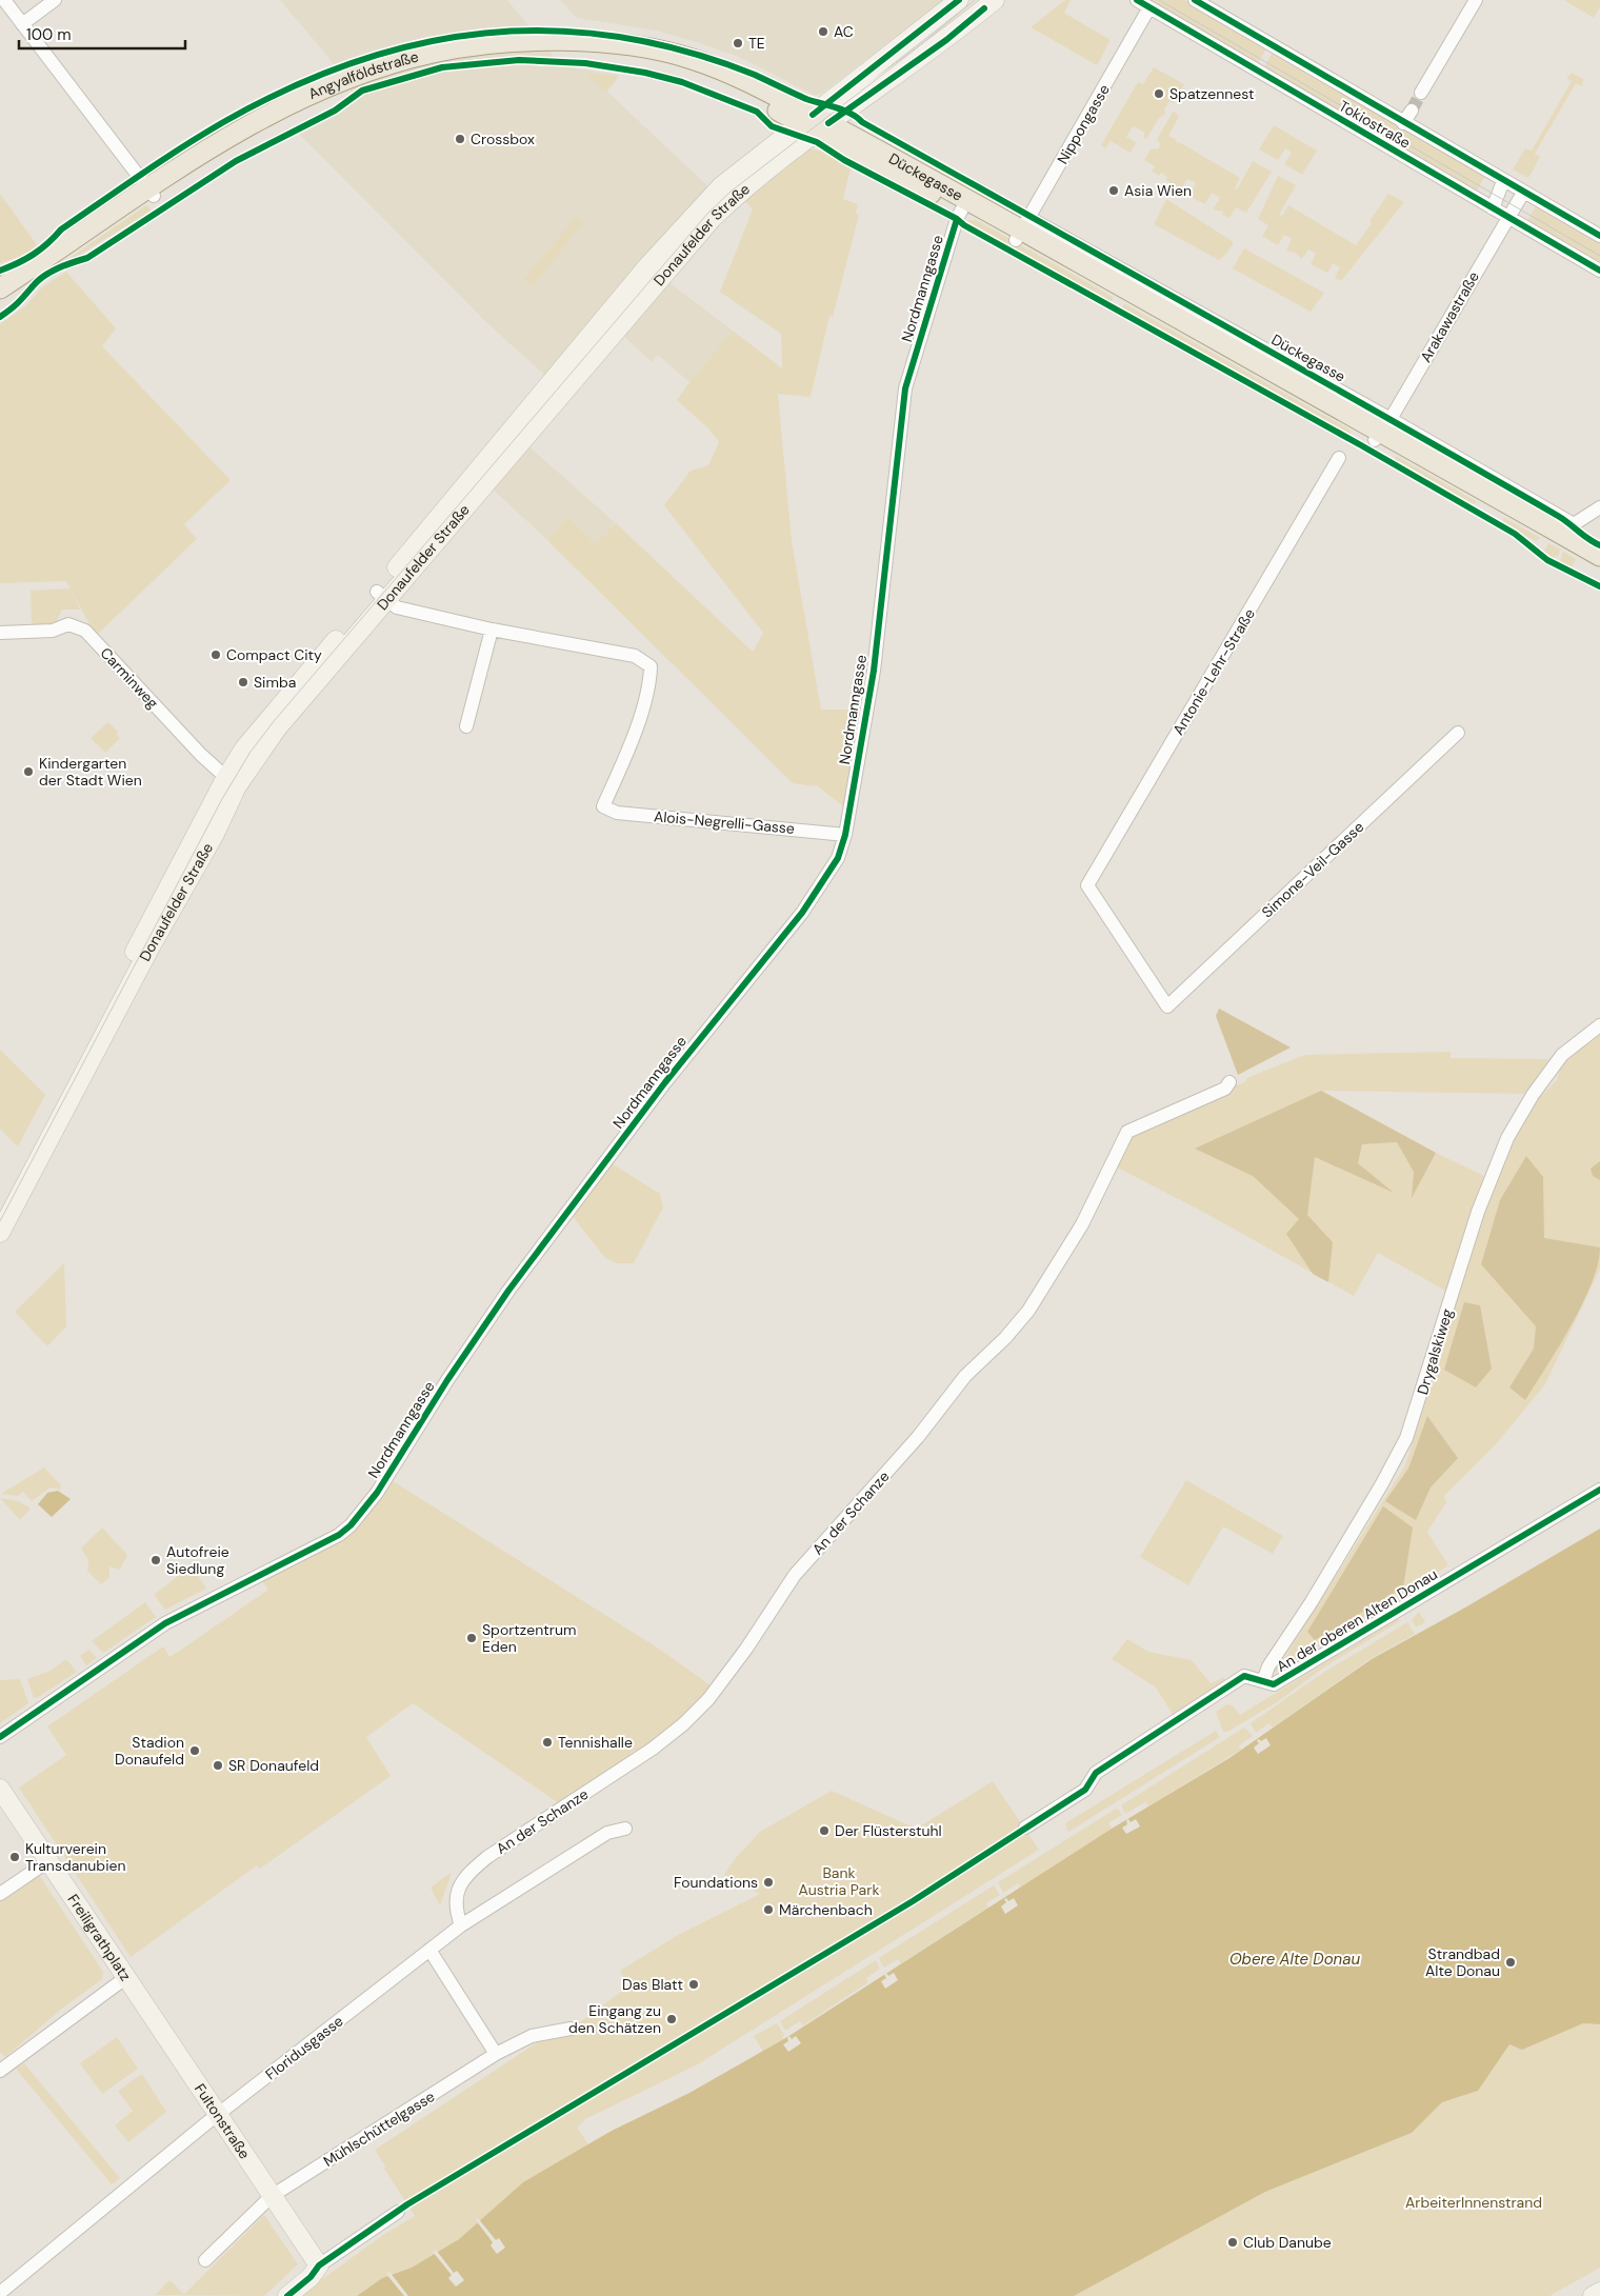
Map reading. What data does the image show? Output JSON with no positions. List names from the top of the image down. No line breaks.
{"streets":{"main road":["Angyalföldstraße","Dückegasse","Donaufelder Straße","Freiligrathplatz","Fultonstraße"],"street":["Nippongasse","Tokiostraße","Nordmanngasse","Arakawastraße","Antonie-Lehr-Straße","Carminweg","Alois-Negrelli-Gasse","Simone-Veil-Gasse","Drygalskiweg","An der Schanze","An der oberen Alten Donau","Floridusgasse","Mühlschüttelgasse"]},"crossings":[["Angyalföldstraße","Dückegasse"],["Angyalföldstraße","Donaufelder Straße"],["Nippongasse","Tokiostraße"],["Nippongasse","Dückegasse"],["Tokiostraße","Arakawastraße"],["Dückegasse","Donaufelder Straße"],["Dückegasse","Nordmanngasse"],["Dückegasse","Arakawastraße"],["Donaufelder Straße","Carminweg"],["Nordmanngasse","Alois-Negrelli-Gasse"],["Antonie-Lehr-Straße","Simone-Veil-Gasse"],["Drygalskiweg","An der oberen Alten Donau"],["An der Schanze","Floridusgasse"],["Freiligrathplatz","Fultonstraße"],["Floridusgasse","Fultonstraße"],["Fultonstraße","Mühlschüttelgasse"]],"water":["Obere Alte Donau"],"parks":["Bank Austria Park","ArbeiterInnenstrand"],"places":["AC","TE","Spatzennest","Crossbox","Asia Wien","Compact City","Simba","Kindergarten der Stadt Wien","Autofreie Siedlung","Sportzentrum Eden","Tennishalle","Stadion Donaufeld","SR Donaufeld","Der Flüsterstuhl","Kulturverein Transdanubien","Foundations","Märchenbach","Strandbad Alte Donau","Das Blatt","Eingang zu den Schätzen","Club Danube"],"scale_bar":"100 m"}
